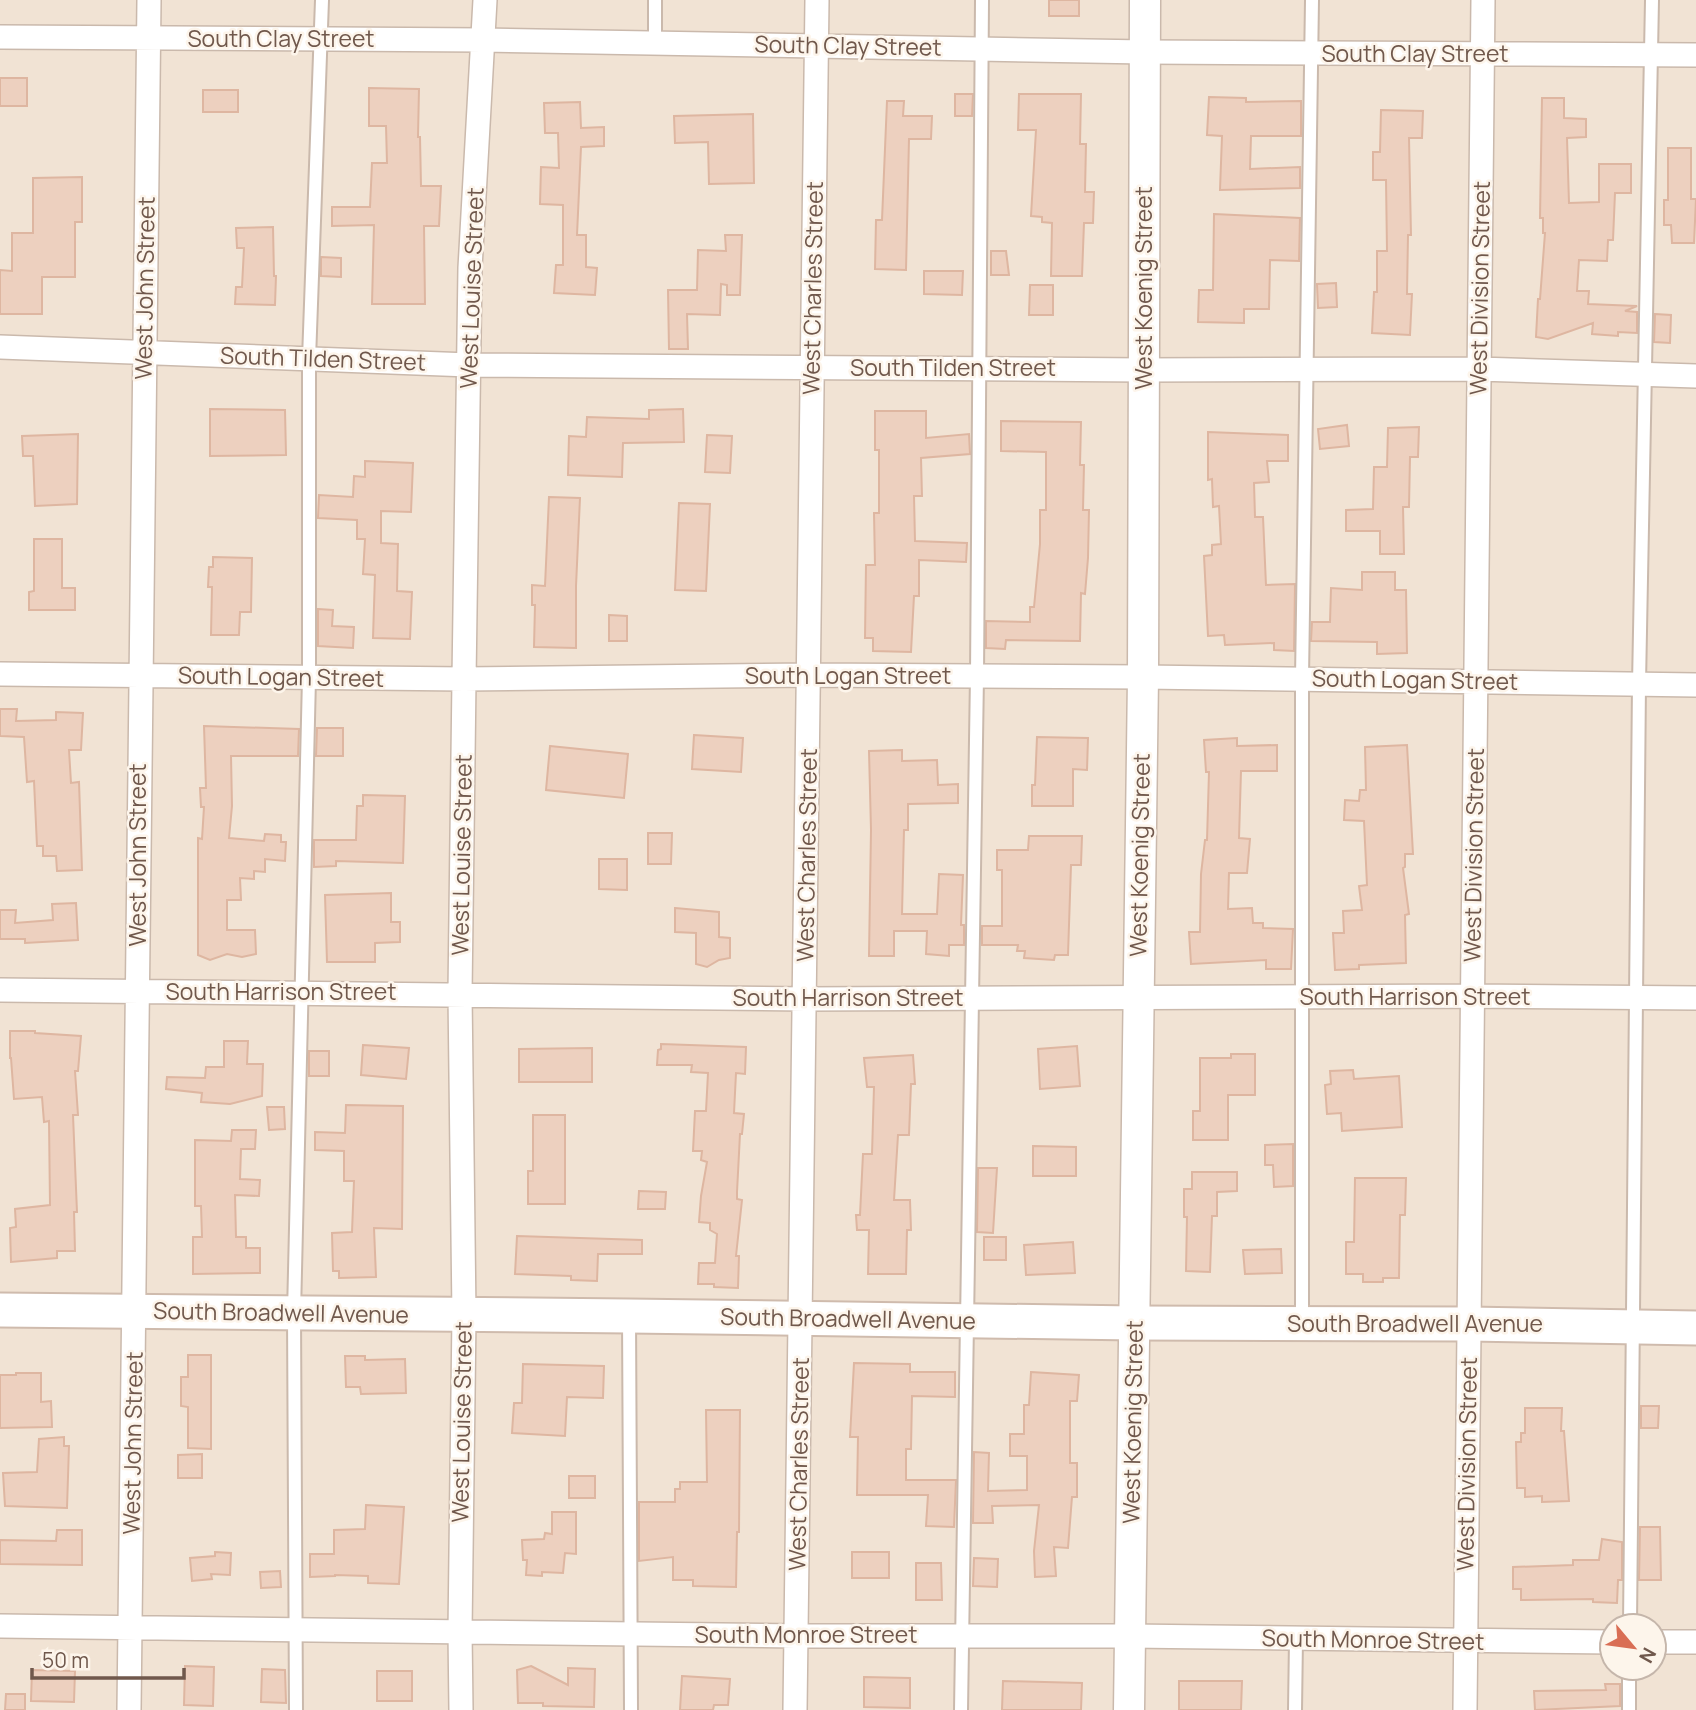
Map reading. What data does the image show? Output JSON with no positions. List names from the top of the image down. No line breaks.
{"streets":{"main road":["South Broadwell Avenue"],"street":["South Clay Street","West John Street","West Louise Street","West Charles Street","West Koenig Street","West Division Street","South Tilden Street","South Logan Street","South Harrison Street","South Monroe Street"]},"crossings":[["South Clay Street","West John Street"],["South Clay Street","West Louise Street"],["South Clay Street","West Charles Street"],["South Clay Street","West Koenig Street"],["South Clay Street","West Division Street"],["West John Street","South Tilden Street"],["West John Street","South Logan Street"],["West John Street","South Harrison Street"],["West John Street","South Broadwell Avenue"],["West John Street","South Monroe Street"],["West Louise Street","South Tilden Street"],["West Louise Street","South Logan Street"],["West Louise Street","South Harrison Street"],["West Louise Street","South Broadwell Avenue"],["West Louise Street","South Monroe Street"],["West Charles Street","South Tilden Street"],["West Charles Street","South Logan Street"],["West Charles Street","South Harrison Street"],["West Charles Street","South Broadwell Avenue"],["West Charles Street","South Monroe Street"],["West Koenig Street","South Tilden Street"],["West Koenig Street","South Logan Street"],["West Koenig Street","South Harrison Street"],["West Koenig Street","South Broadwell Avenue"],["West Koenig Street","South Monroe Street"],["West Division Street","South Tilden Street"],["West Division Street","South Logan Street"],["West Division Street","South Harrison Street"],["West Division Street","South Broadwell Avenue"],["West Division Street","South Monroe Street"]],"scale_bar":"50 m","north":"bottom right"}
